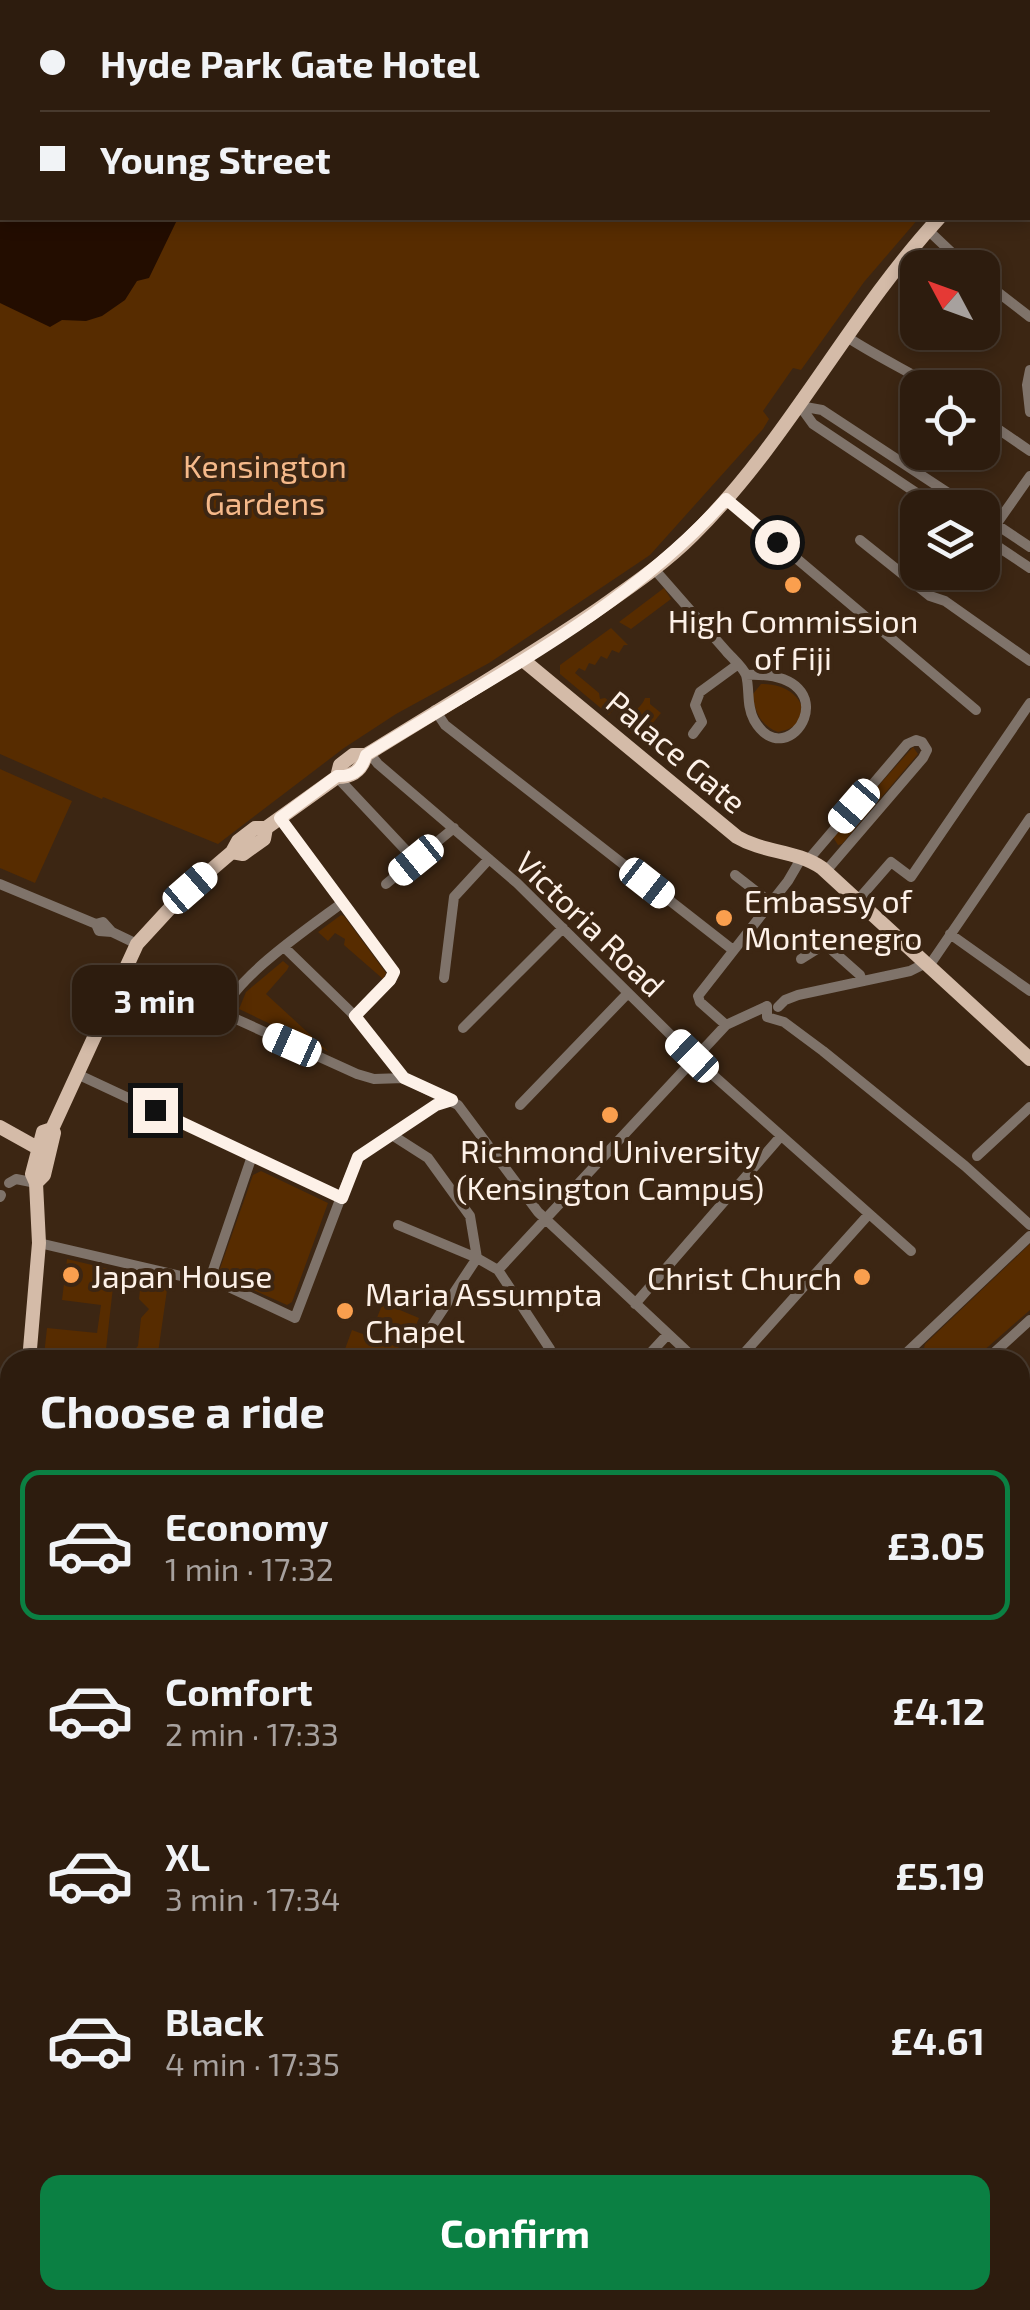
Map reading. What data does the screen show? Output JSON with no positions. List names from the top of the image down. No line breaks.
{"streets":{"main road":["Palace Gate"],"street":["Victoria Road"]},"parks":["Kensington Gardens"],"places":["High Commission of Fiji","Embassy of Montenegro","Richmond University (Kensington Campus)","Japan House","Christ Church","Maria Assumpta Chapel"],"north":"top left","page":{"banner":["Hyde Park Gate Hotel","Young Street"],"bubble":"3 min","heading":"Choose a ride","list":[{"name":"Economy","note":"1 min · 17:32","value":"£3.05"},{"name":"Comfort","note":"2 min · 17:33","value":"£4.12"},{"name":"XL","note":"3 min · 17:34","value":"£5.19"},{"name":"Black","note":"4 min · 17:35","value":"£4.61"}],"buttons":"Confirm"}}
